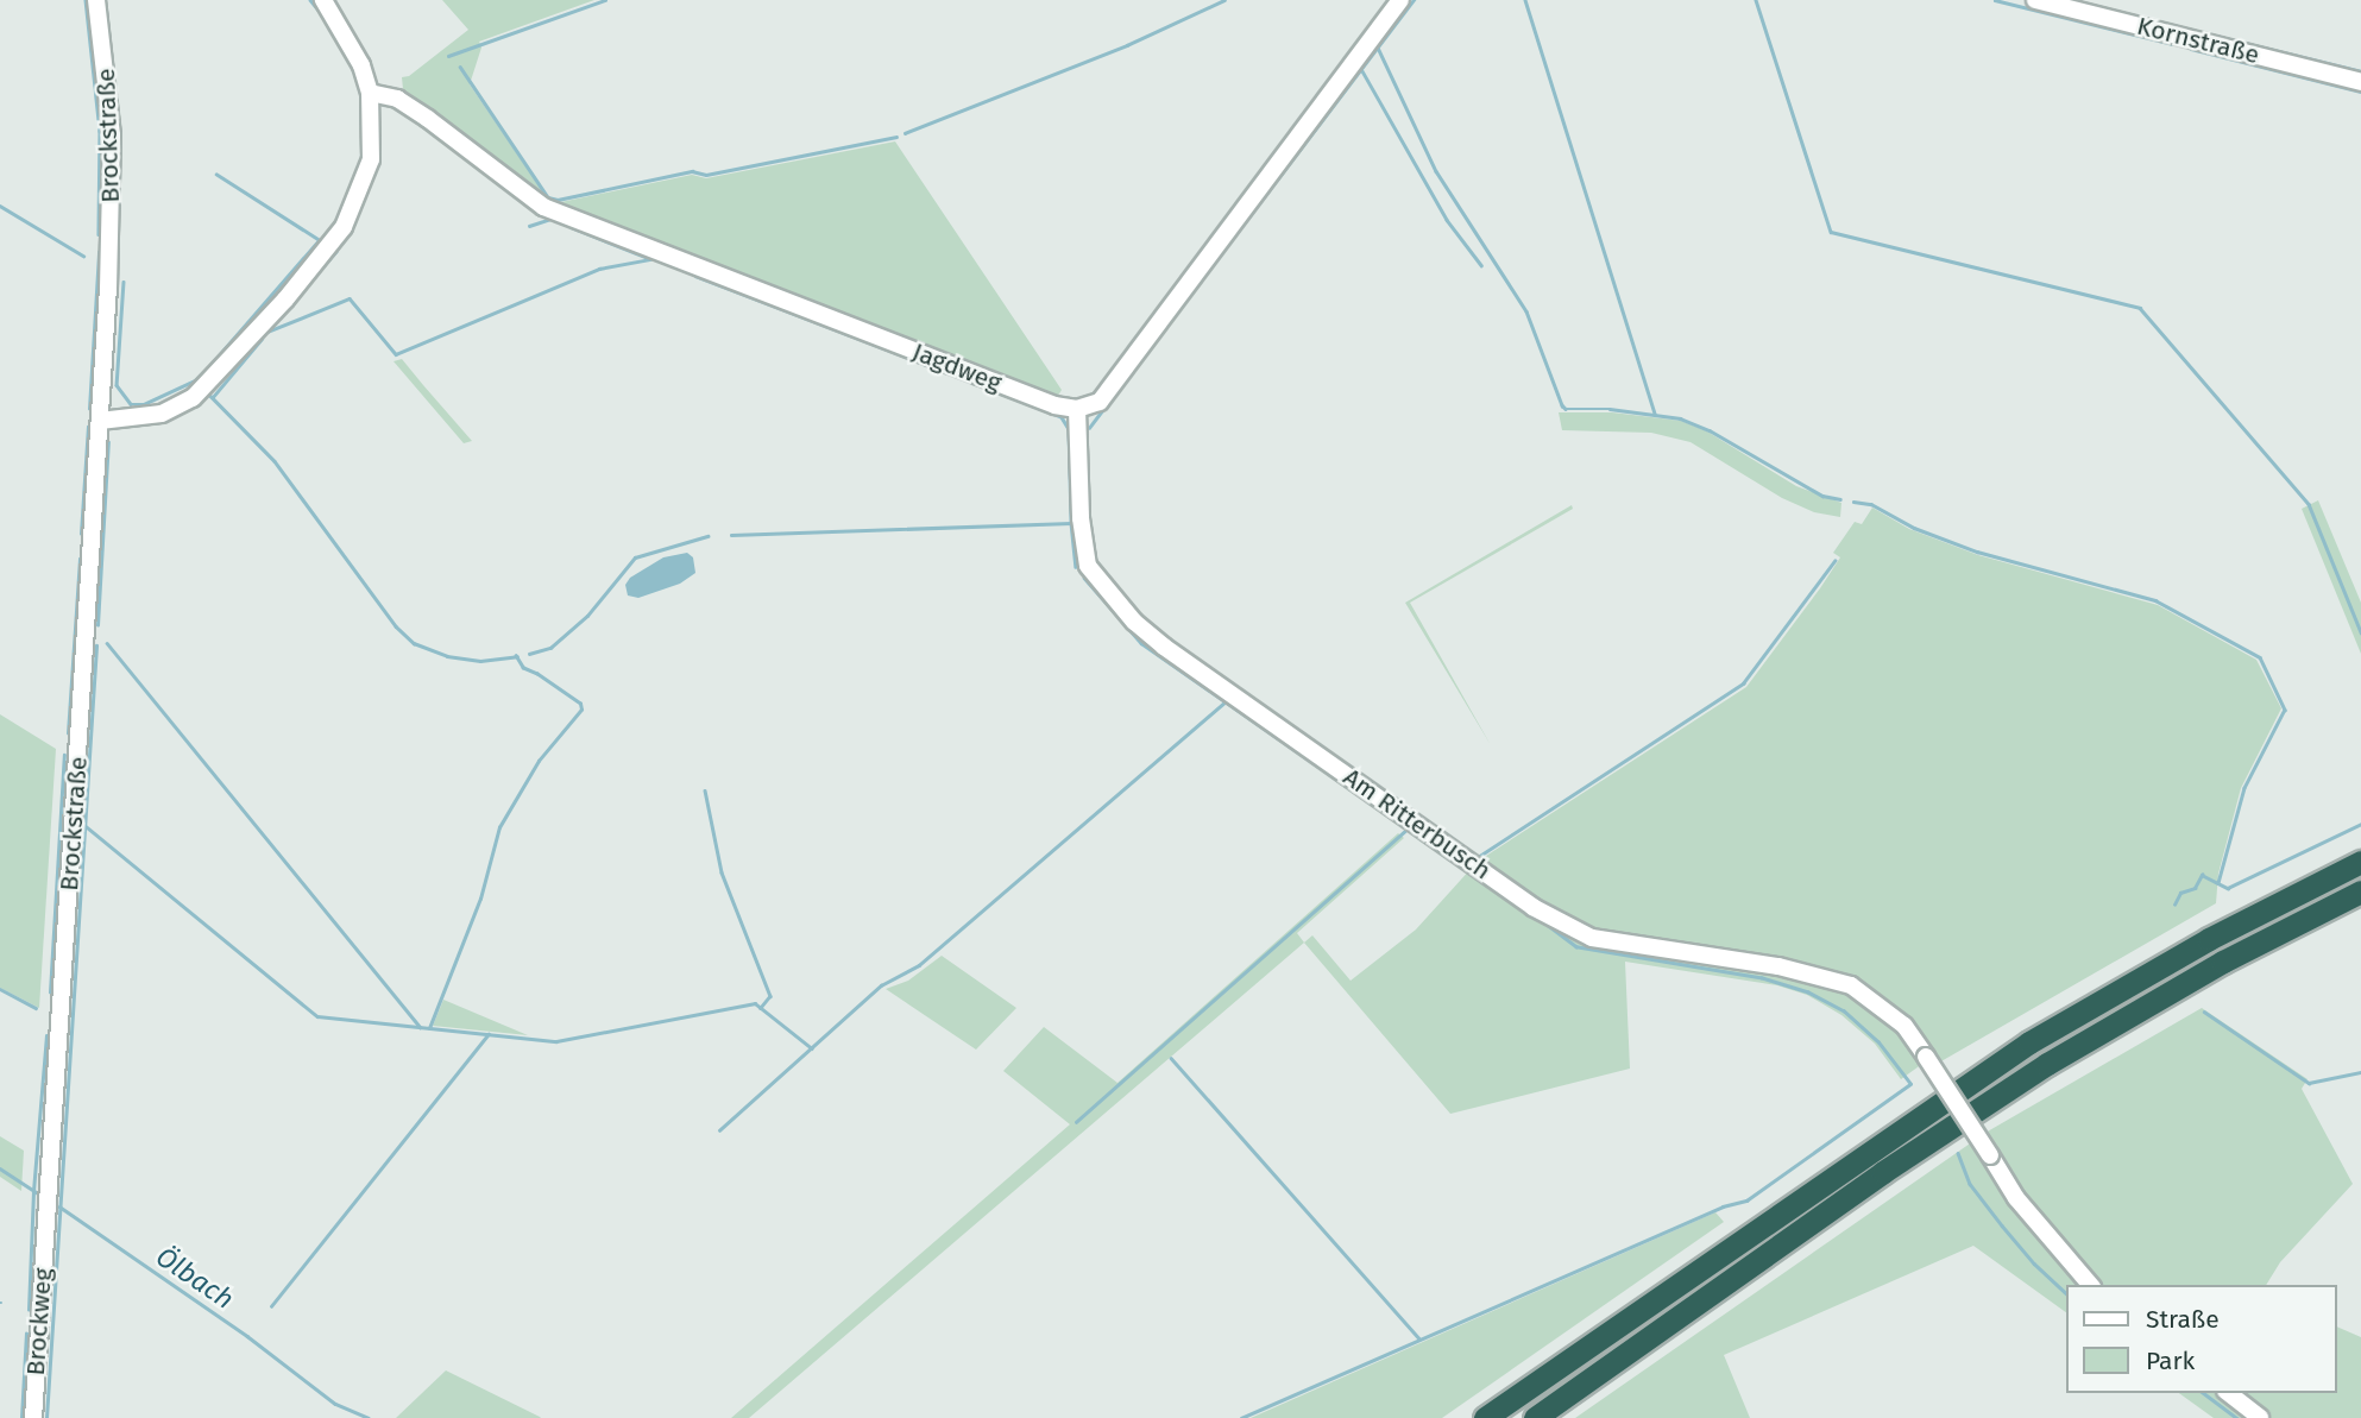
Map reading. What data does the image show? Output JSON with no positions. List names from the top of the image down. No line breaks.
{"streets":{"street":["Kornstraße","Brockstraße","Jagdweg","Am Ritterbusch","Brockweg"]},"crossings":[["Brockstraße","Brockweg"],["Jagdweg","Am Ritterbusch"]],"water":["Ölbach"],"legend":["Straße","Park"]}
